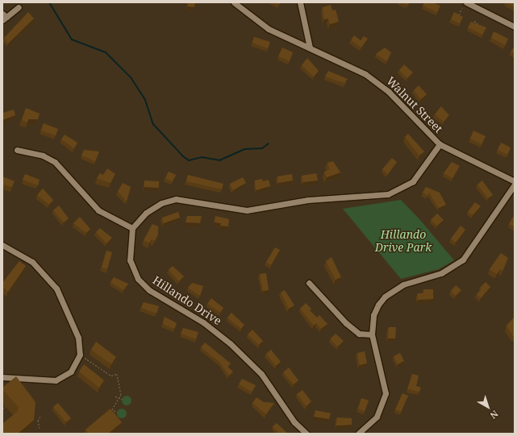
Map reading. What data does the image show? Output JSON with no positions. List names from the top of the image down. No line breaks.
{"streets":{"street":["Walnut Street","Hillando Drive"]},"parks":["Hillando Drive Park"],"north":"bottom right"}
